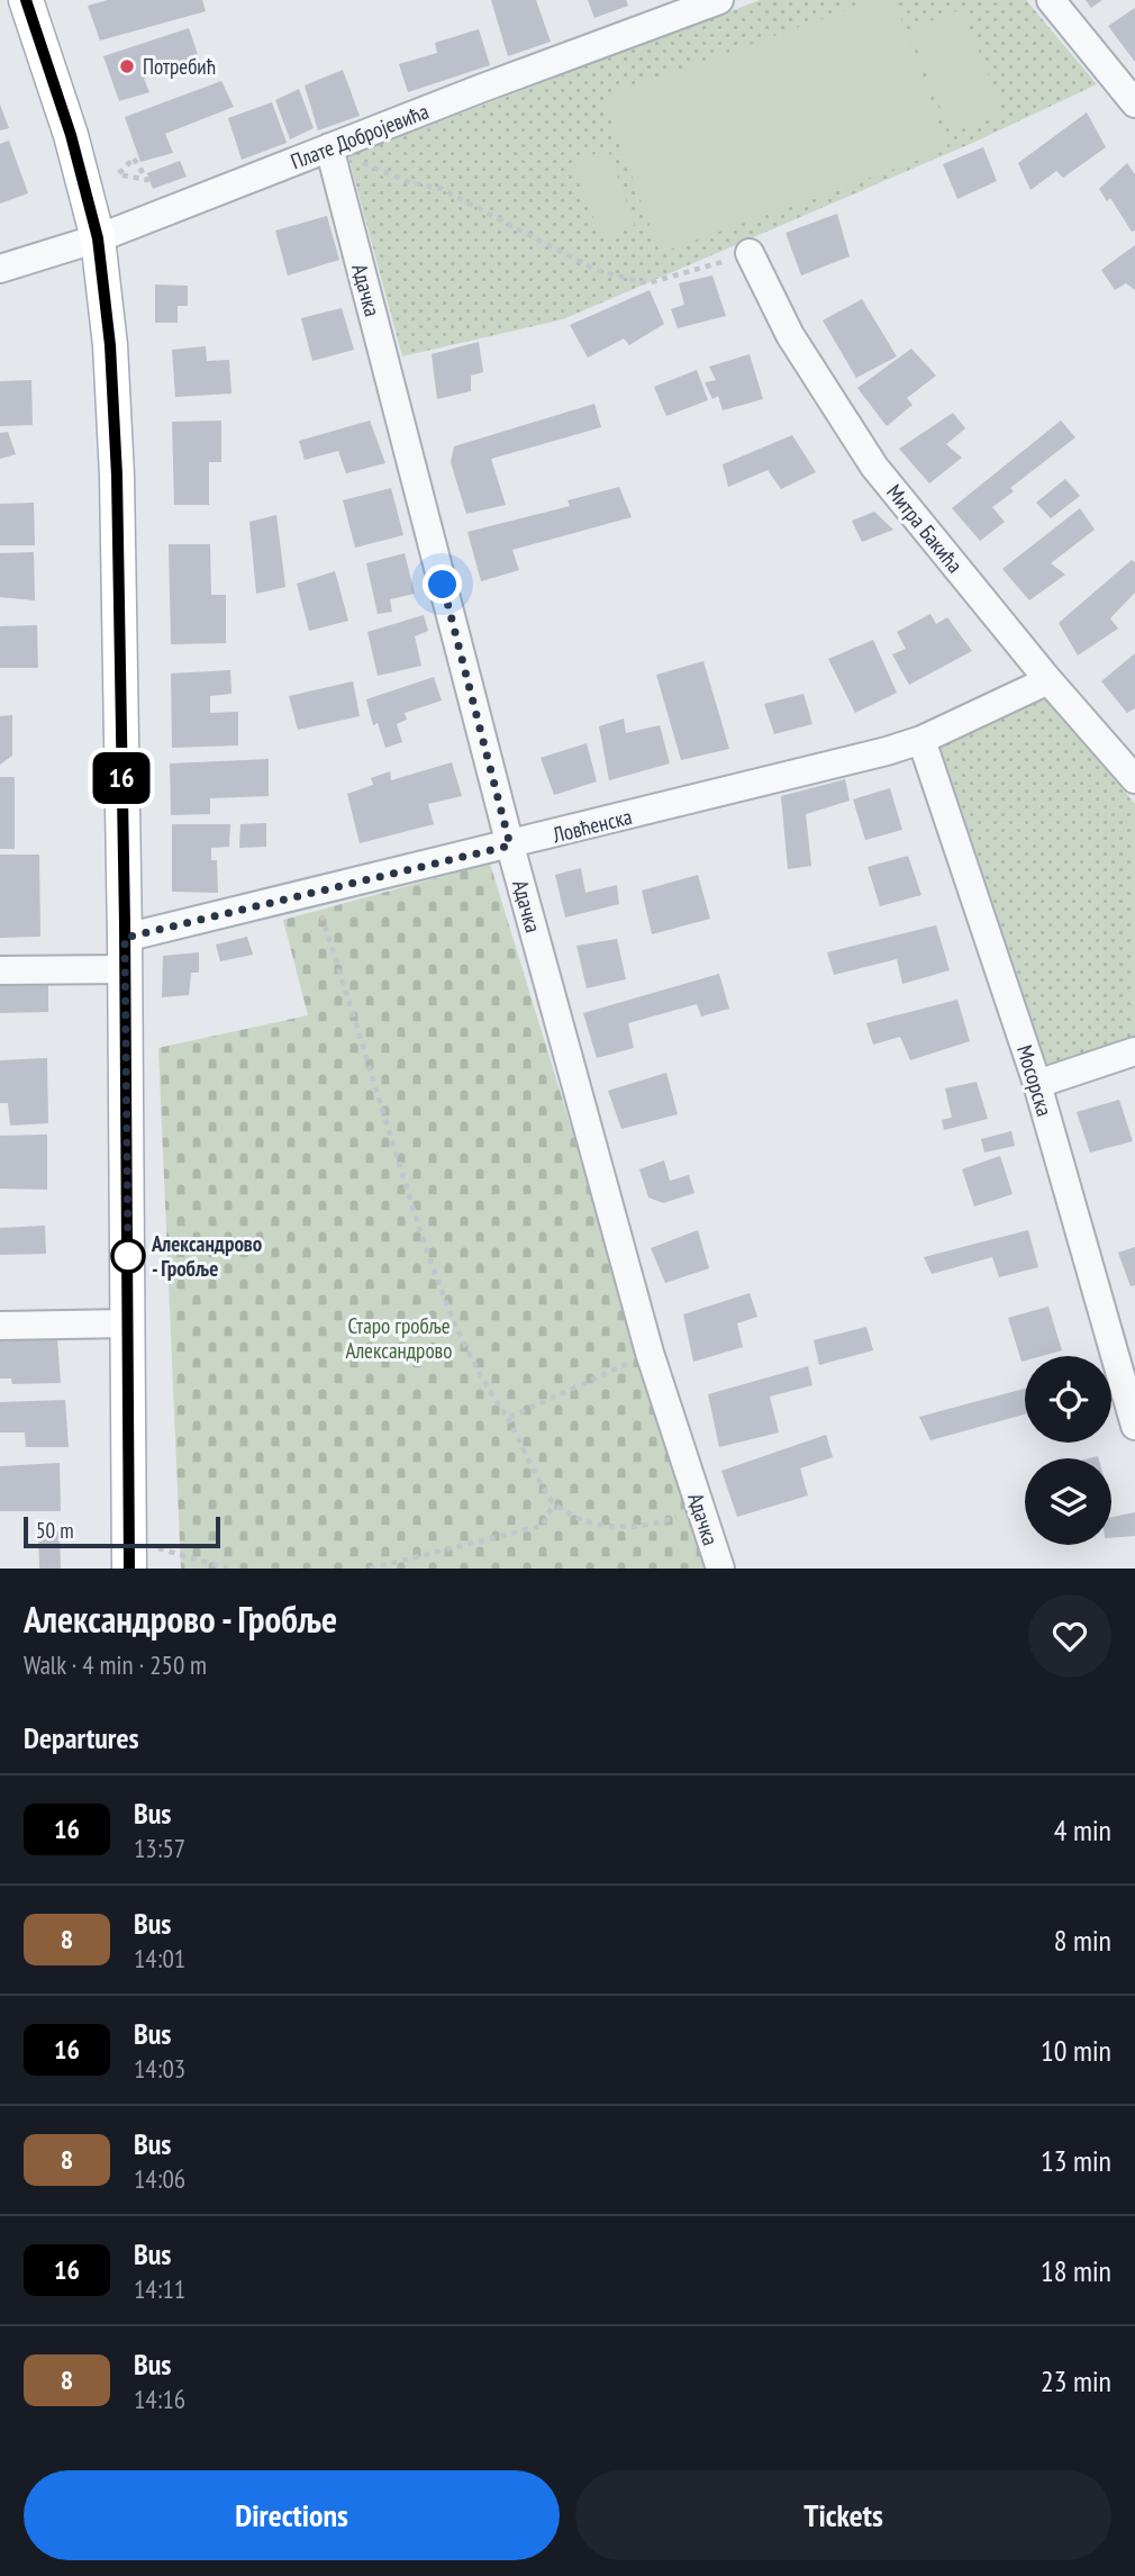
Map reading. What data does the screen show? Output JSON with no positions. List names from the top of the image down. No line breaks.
{"streets":{"street":["Плате Добројевића","Адачка","Митра Бакића","Ловћенска","Мосорска"]},"crossings":[["Плате Добројевића","Адачка"],["Адачка","Ловћенска"],["Митра Бакића","Ловћенска"],["Ловћенска","Мосорска"]],"parks":["Старо гробље Александрово"],"places":["Потребић","Александрово - Гробље"],"lines":["bus line 16"],"scale_bar":"50 m","page":{"on_map":"16","scale":"50 m","heading":[["Александрово - Гробље","Walk · 4 min · 250 m"],"Departures"],"list":[{"mark":"16","name":"Bus","note":"13:57","value":"4 min"},{"mark":"8","name":"Bus","note":"14:01","value":"8 min"},{"mark":"16","name":"Bus","note":"14:03","value":"10 min"},{"mark":"8","name":"Bus","note":"14:06","value":"13 min"},{"mark":"16","name":"Bus","note":"14:11","value":"18 min"},{"mark":"8","name":"Bus","note":"14:16","value":"23 min"}],"buttons":["Directions","Tickets"]}}
